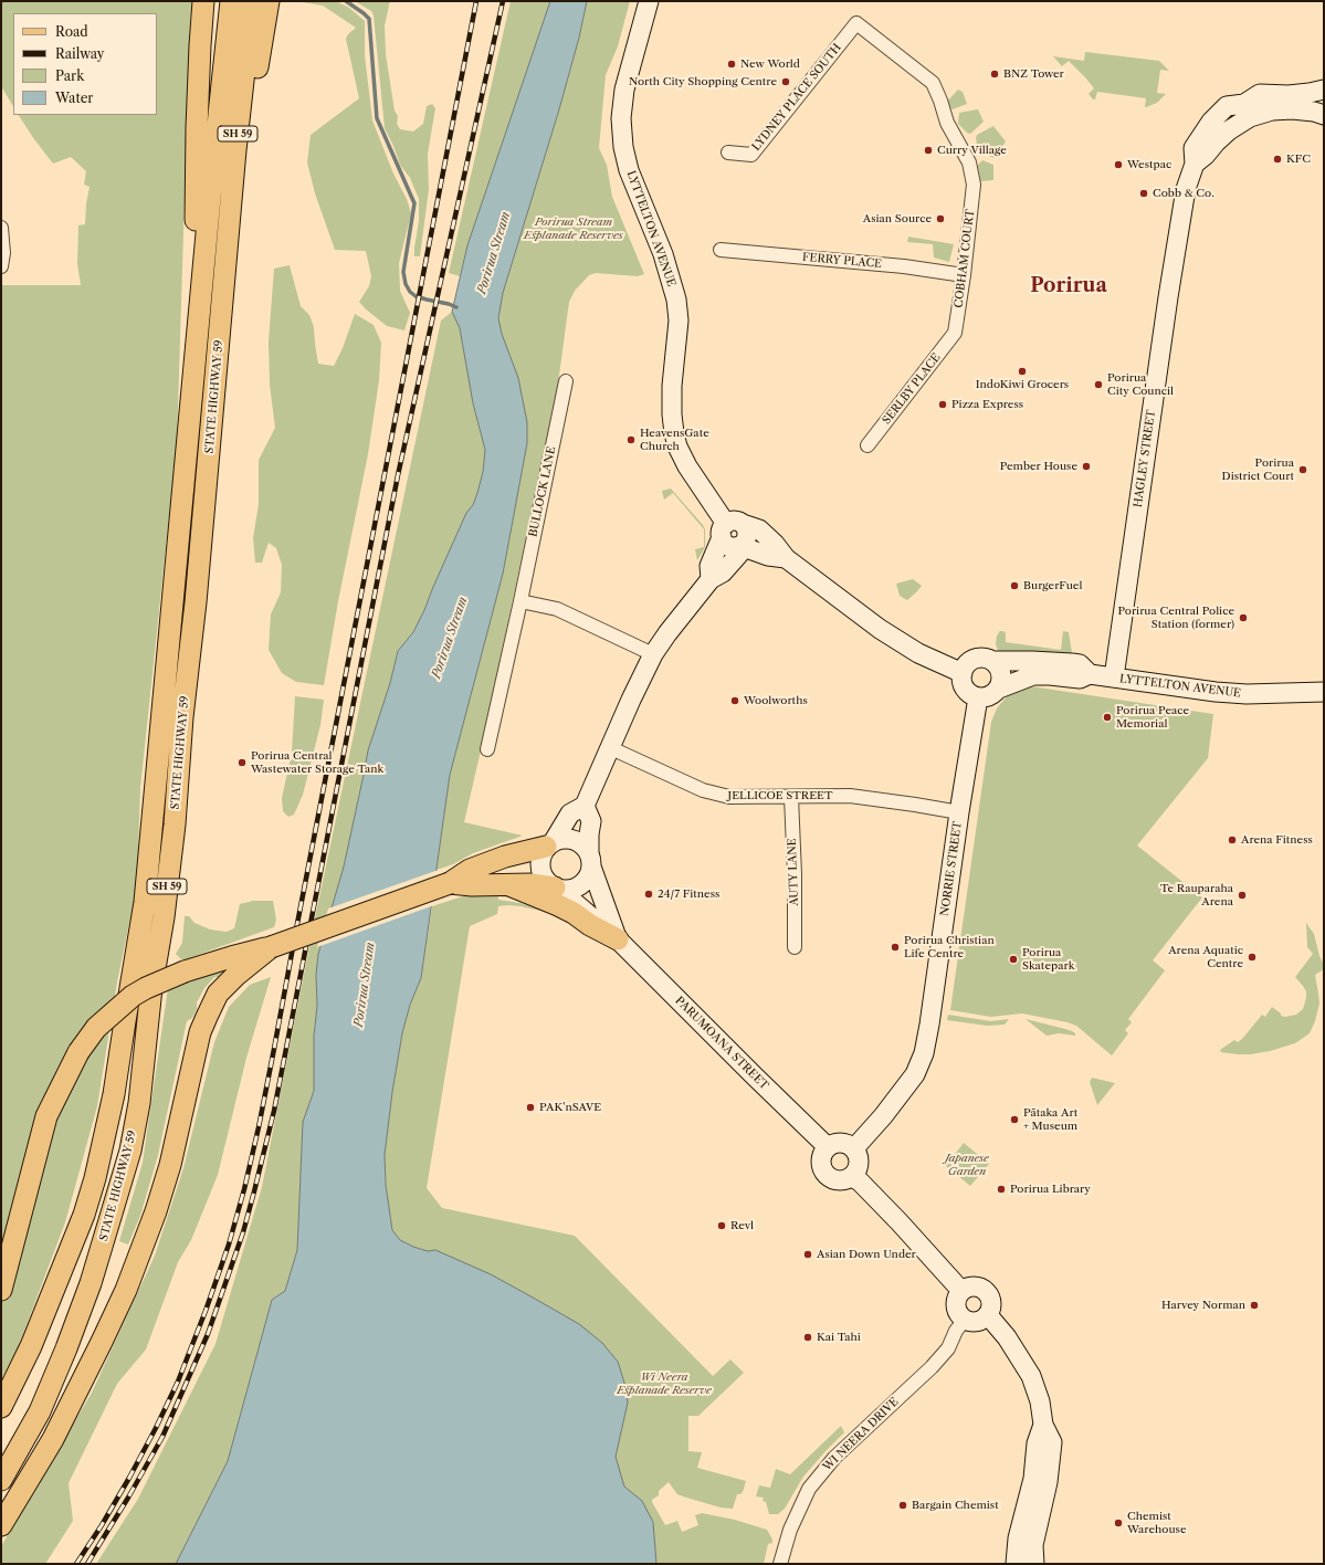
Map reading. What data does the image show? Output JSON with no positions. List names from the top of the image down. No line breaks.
{"streets":{"main road":["SH 59","LYTTELTON AVENUE","STATE HIGHWAY 59","HAGLEY STREET","NORRIE STREET","PARUMOANA STREET"],"street":["LYDNEY PLACE SOUTH","COBHAM COURT","FERRY PLACE","SERLBY PLACE","BULLOCK LANE","JELLICOE STREET","AUTY LANE","WI NEERA DRIVE"]},"crossings":[["LYDNEY PLACE SOUTH","COBHAM COURT"],["LYTTELTON AVENUE","HAGLEY STREET"],["LYTTELTON AVENUE","NORRIE STREET"],["COBHAM COURT","FERRY PLACE"],["COBHAM COURT","SERLBY PLACE"],["JELLICOE STREET","NORRIE STREET"],["JELLICOE STREET","AUTY LANE"],["NORRIE STREET","PARUMOANA STREET"]],"districts":["Porirua"],"water":["Porirua Stream"],"parks":["Porirua Stream Esplanade Reserves","Japanese Garden","Wi Neera Esplanade Reserve"],"places":["New World","BNZ Tower","North City Shopping Centre","Curry Village","KFC","Westpac","Cobb & Co.","Asian Source","IndoKiwi Grocers","Porirua City Council","Pizza Express","HeavensGate Church","Pember House","Porirua District Court","BurgerFuel","Porirua Central Police Station (former)","Woolworths","Porirua Peace Memorial","Porirua Central Wastewater Storage Tank","Arena Fitness","24/7 Fitness","Te Rauparaha Arena","Porirua Christian Life Centre","Arena Aquatic Centre","Porirua Skatepark","PAK'nSAVE","Pātaka Art + Museum","Porirua Library","Revl","Asian Down Under","Harvey Norman","Kai Tahi","Bargain Chemist","Chemist Warehouse"],"legend":["Road","Railway","Park","Water"]}
